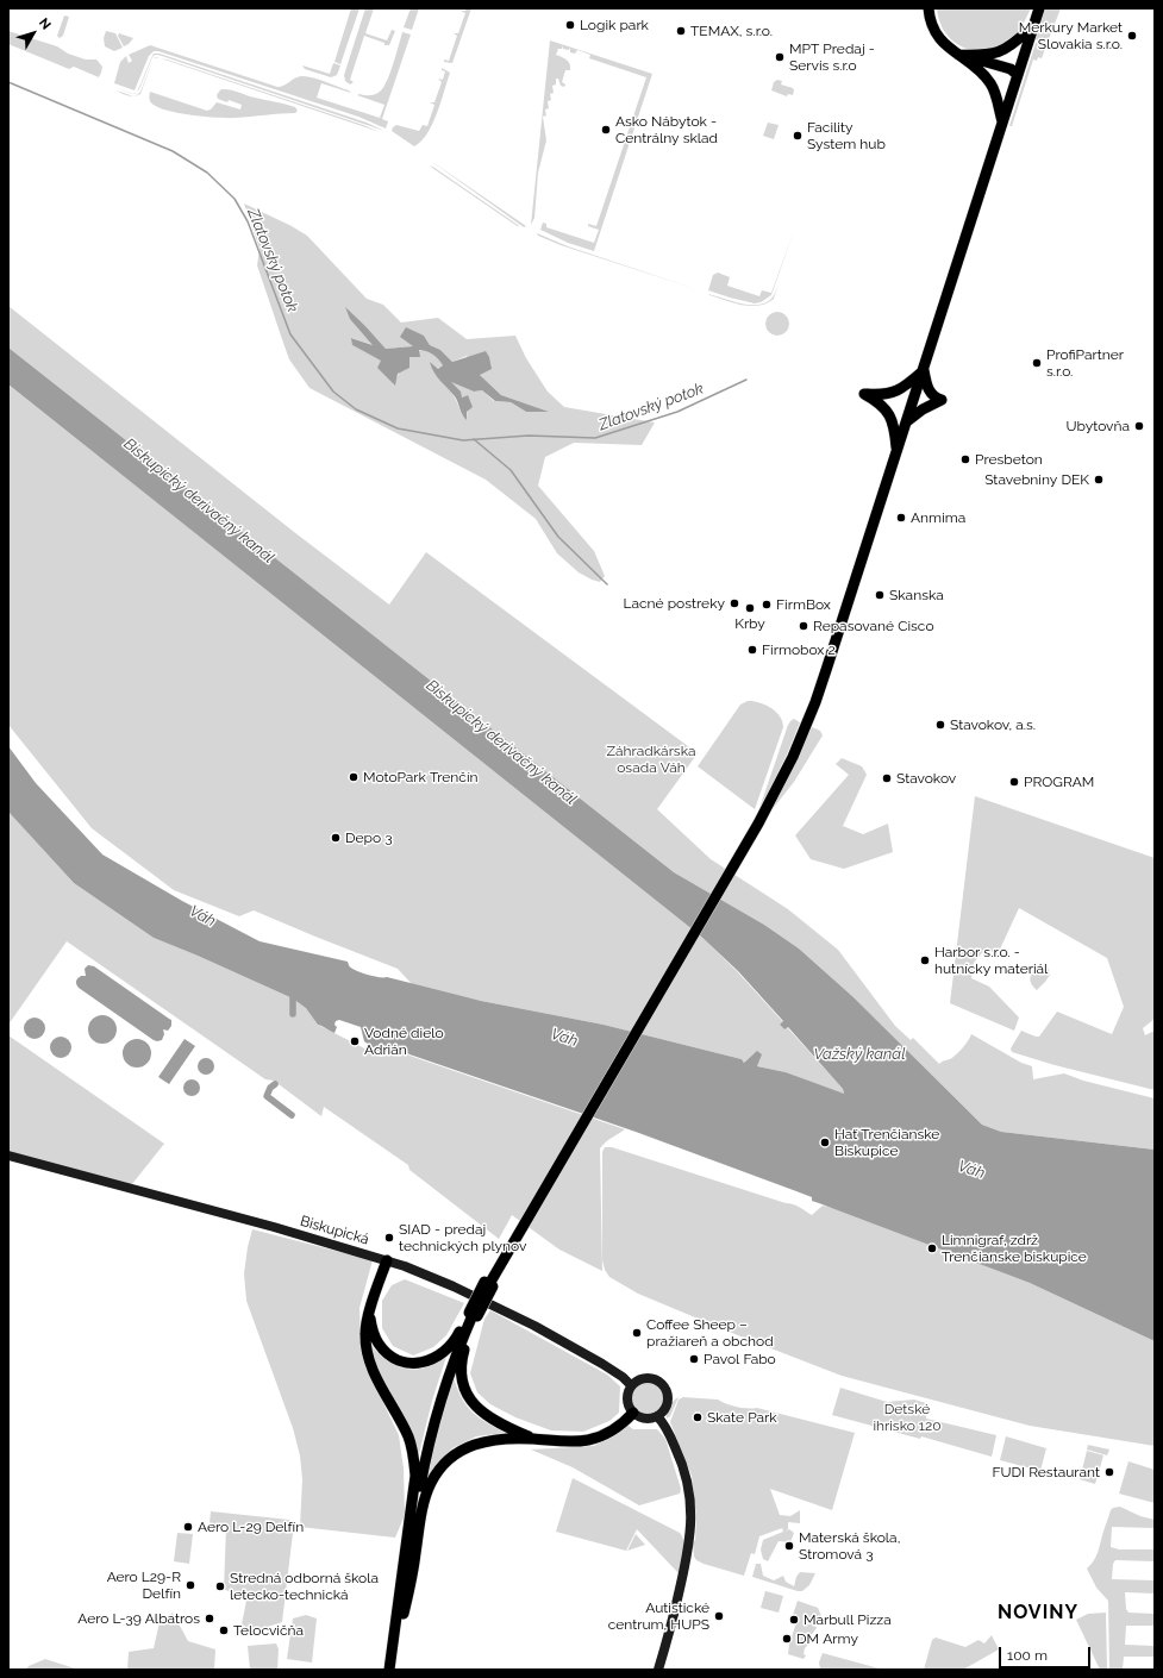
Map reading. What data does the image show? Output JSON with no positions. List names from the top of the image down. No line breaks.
{"streets":{"street":["Biskupická"]},"districts":["NOVINY"],"water":["Zlatovský potok","Biskupický derivačný kanál","Váh","Važský kanál"],"parks":["Záhradkárska osada Váh","Detské ihrisko 120"],"places":["Logik park","TEMAX, s.r.o.","Merkury Market Slovakia s.r.o.","MPT Predaj - Servis s.r.o","Asko Nábytok - Centrálny sklad","Facility System hub","ProfiPartner s.r.o.","Ubytovňa","Presbeton","Stavebniny DEK","Anmima","Skanska","Lacné postreky","FirmBox","Krby","Repasované Cisco","Firmobox 2","Stavokov, a.s.","MotoPark Trenčín","Stavokov","PROGRAM","Depo 3","Harbor s.r.o. - hutnícky materiál","Vodné dielo Adrián","Hať Trenčianske Biskupice","SIAD - predaj technických plynov","Limnigraf, zdrž Trenčianske biskupice","Coffee Sheep – pražiareň a obchod","Pavol Fabo","Skate Park","FUDI Restaurant","Aero L-29 Delfín","Materská škola, Stromová 3","Aero L29-R Delfín","Stredná odborná škola letecko-technická","Autistické centrum, HUPS","Aero L-39 Albatros","Marbull Pizza","Telocvičňa","DM Army"],"scale_bar":"100 m","north":"top right"}
